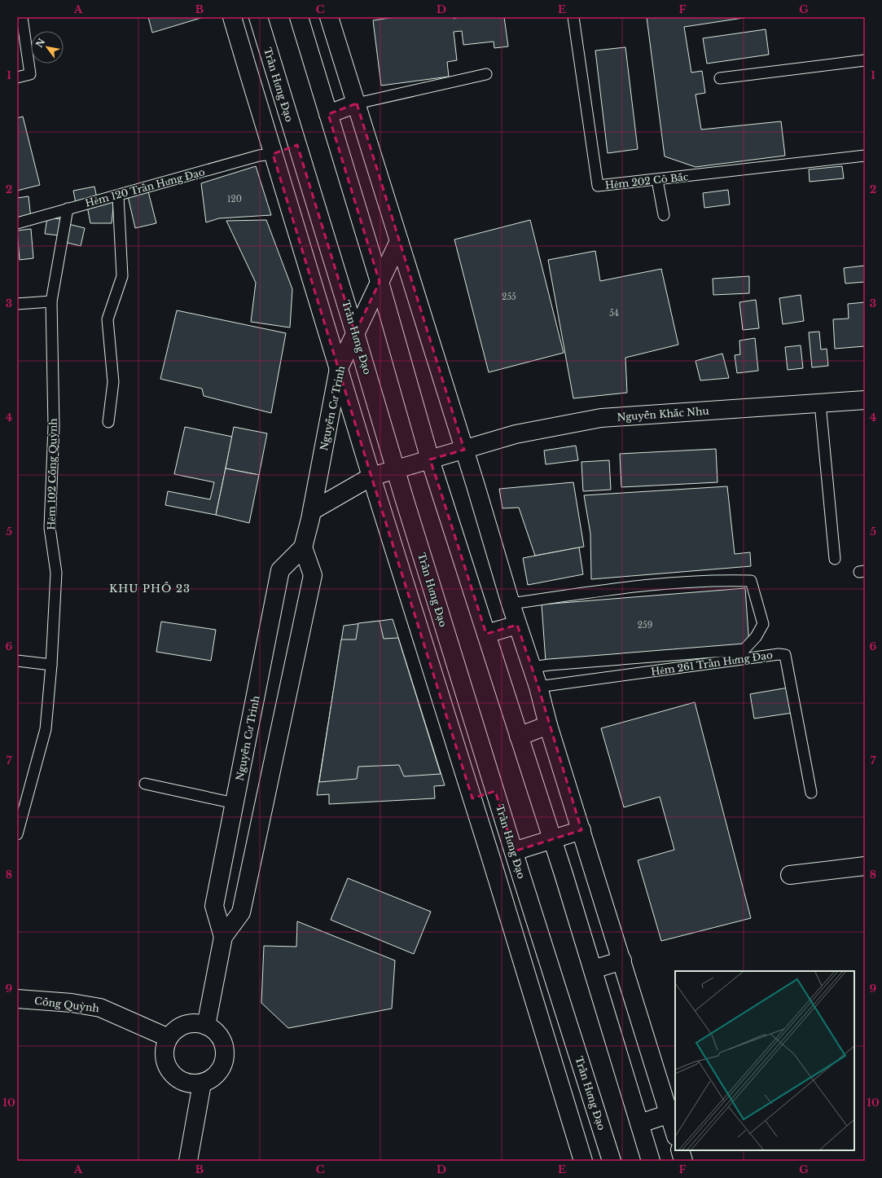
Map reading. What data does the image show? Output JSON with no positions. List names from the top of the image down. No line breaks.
{"streets":{"main road":["Trần Hưng Đạo","Nguyễn Cư Trinh","Nguyễn Khắc Nhu","Cống Quỳnh"],"lane":["Hẻm 202 Cô Bắc","Hẻm 120 Trần Hưng Đạo","Hẻm 102 Cống Quỳnh","Hẻm 261 Trần Hưng Đạo"]},"crossings":[["Trần Hưng Đạo","Nguyễn Cư Trinh"],["Trần Hưng Đạo","Nguyễn Khắc Nhu"],["Hẻm 120 Trần Hưng Đạo","Hẻm 102 Cống Quỳnh"],["Nguyễn Cư Trinh","Nguyễn Khắc Nhu"],["Nguyễn Cư Trinh","Cống Quỳnh"]],"districts":["KHU PHỐ 23"],"house_numbers":["120","255","54","259"],"north":"top left","grid":{"columns":["A","B","C","D","E","F","G"],"rows":["1","2","3","4","5","6","7","8","9","10"]}}
